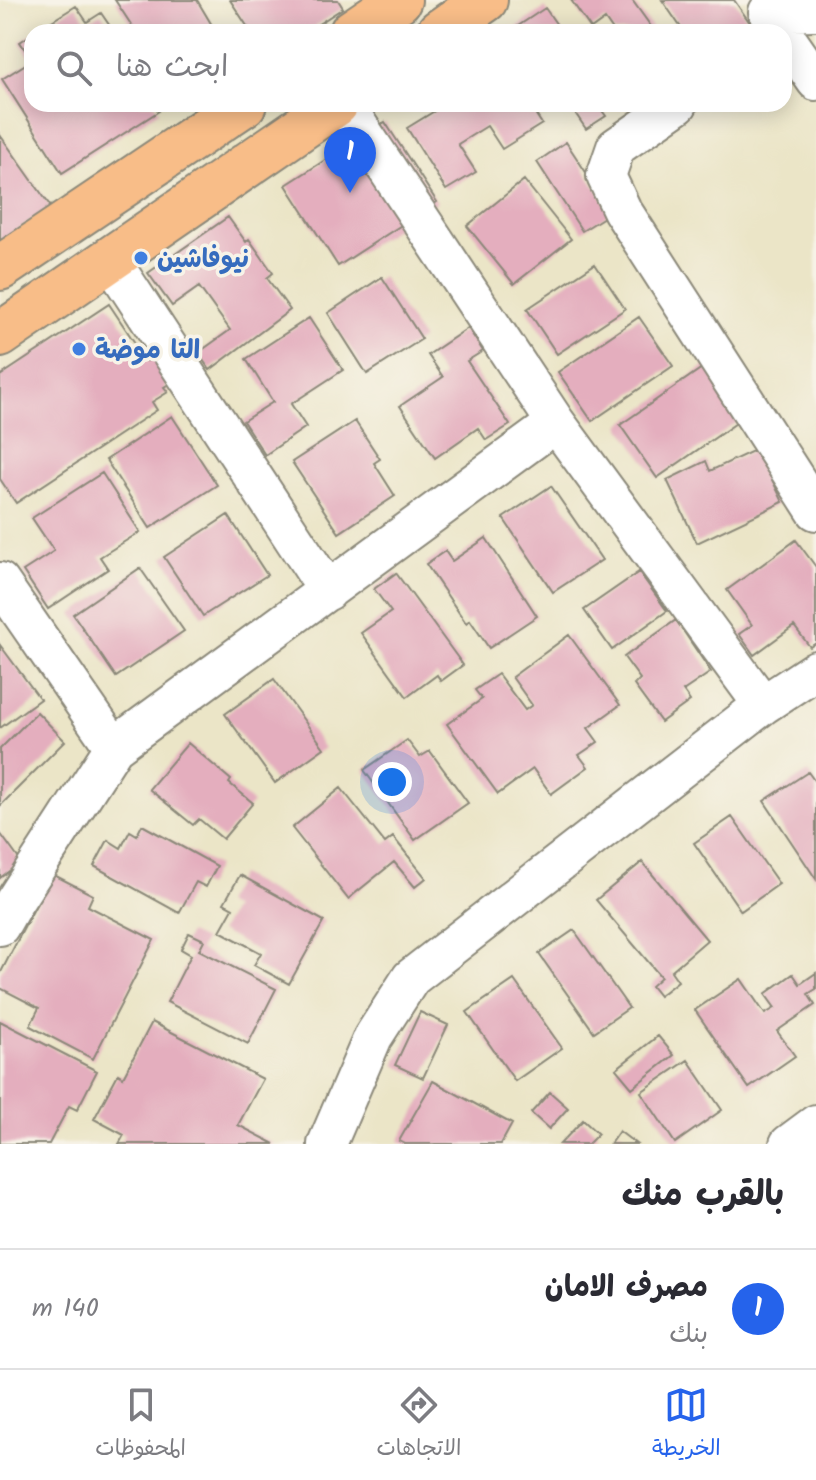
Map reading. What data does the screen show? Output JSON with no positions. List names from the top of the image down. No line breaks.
{"places":["نيوفاشين","التا موضة"],"page":{"search":"ابحث هنا","pins":"1","heading":"بالقرب منك","list":[{"mark":"1","name":"مصرف الامان","note":"بنك","value":"140 m"}],"nav":["الخريطة","الاتجاهات","المحفوظات"]}}
